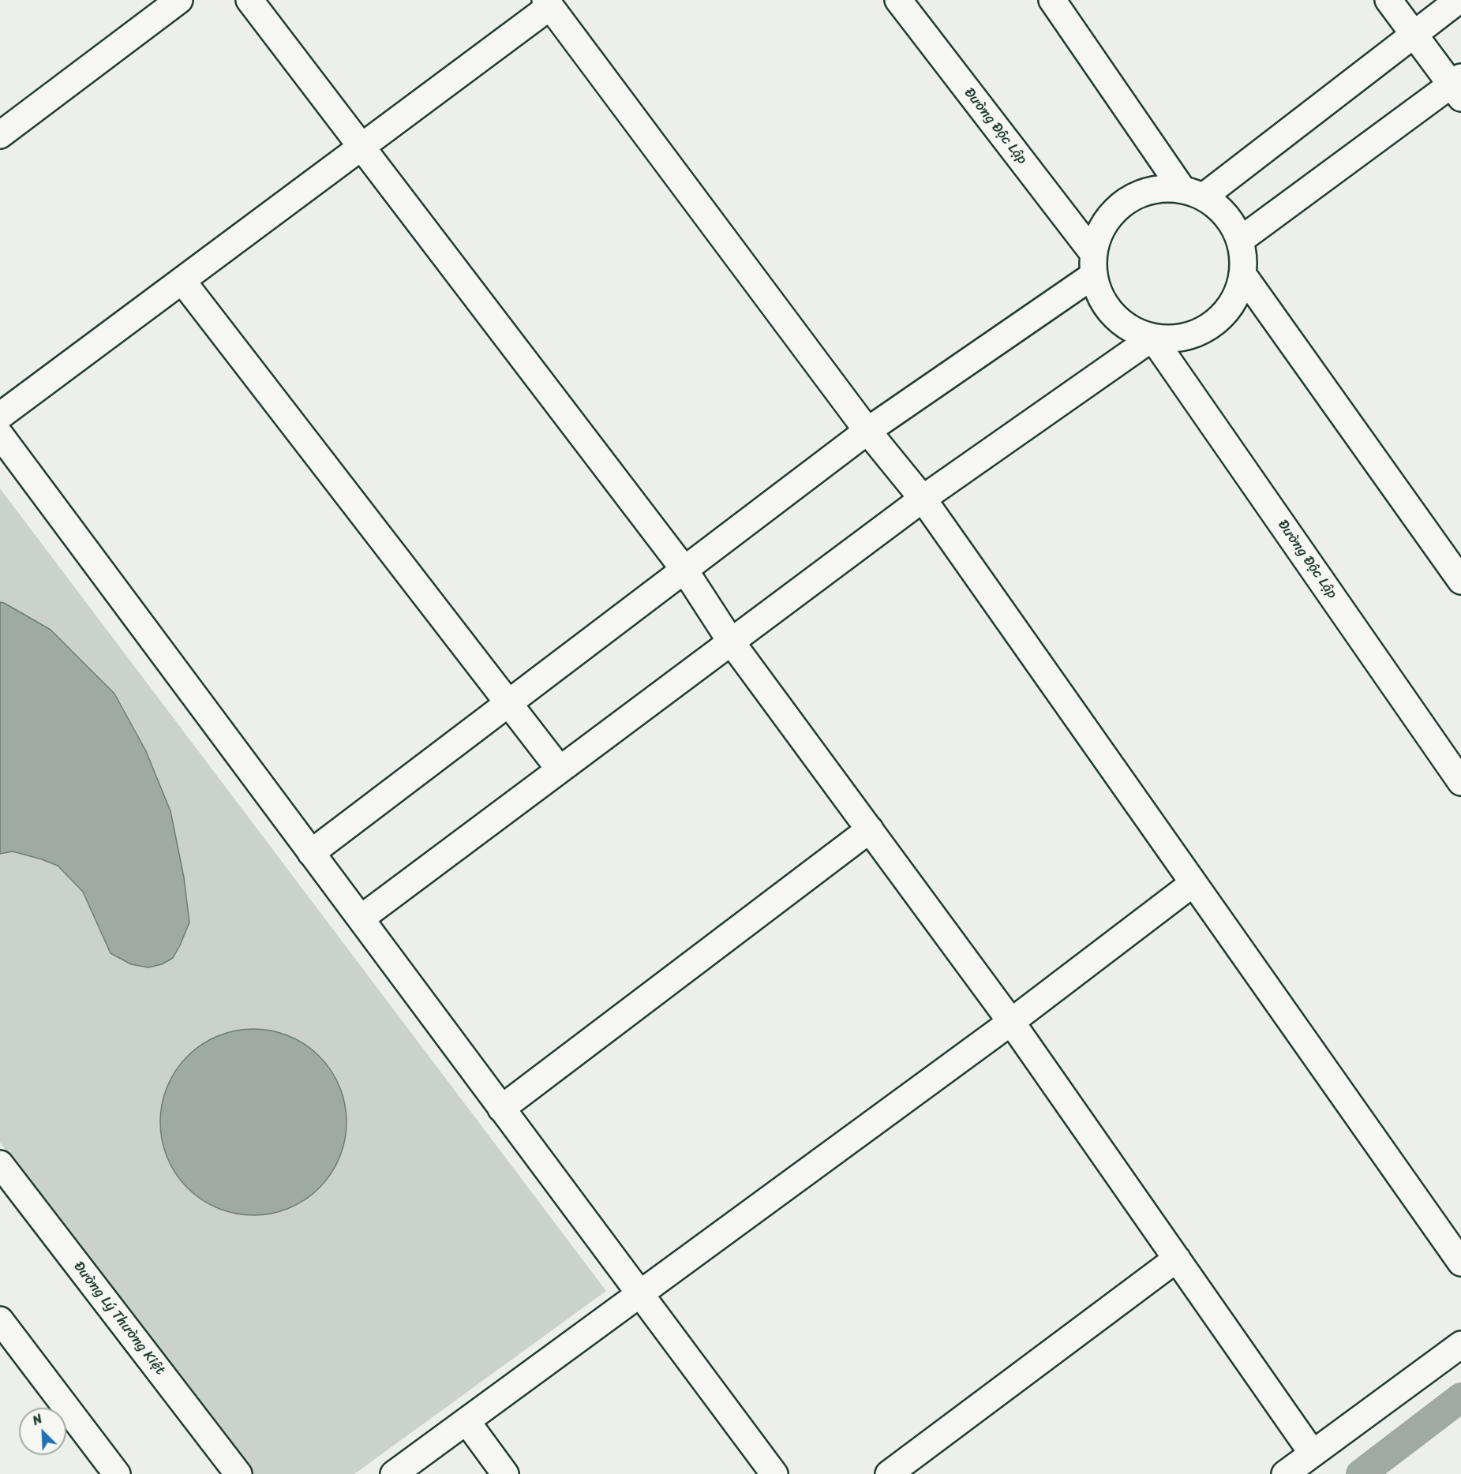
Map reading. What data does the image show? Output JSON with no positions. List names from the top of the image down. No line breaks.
{"streets":{"street":["Đường Độc Lập","Đường Lý Thường Kiệt"]},"north":"top left"}
